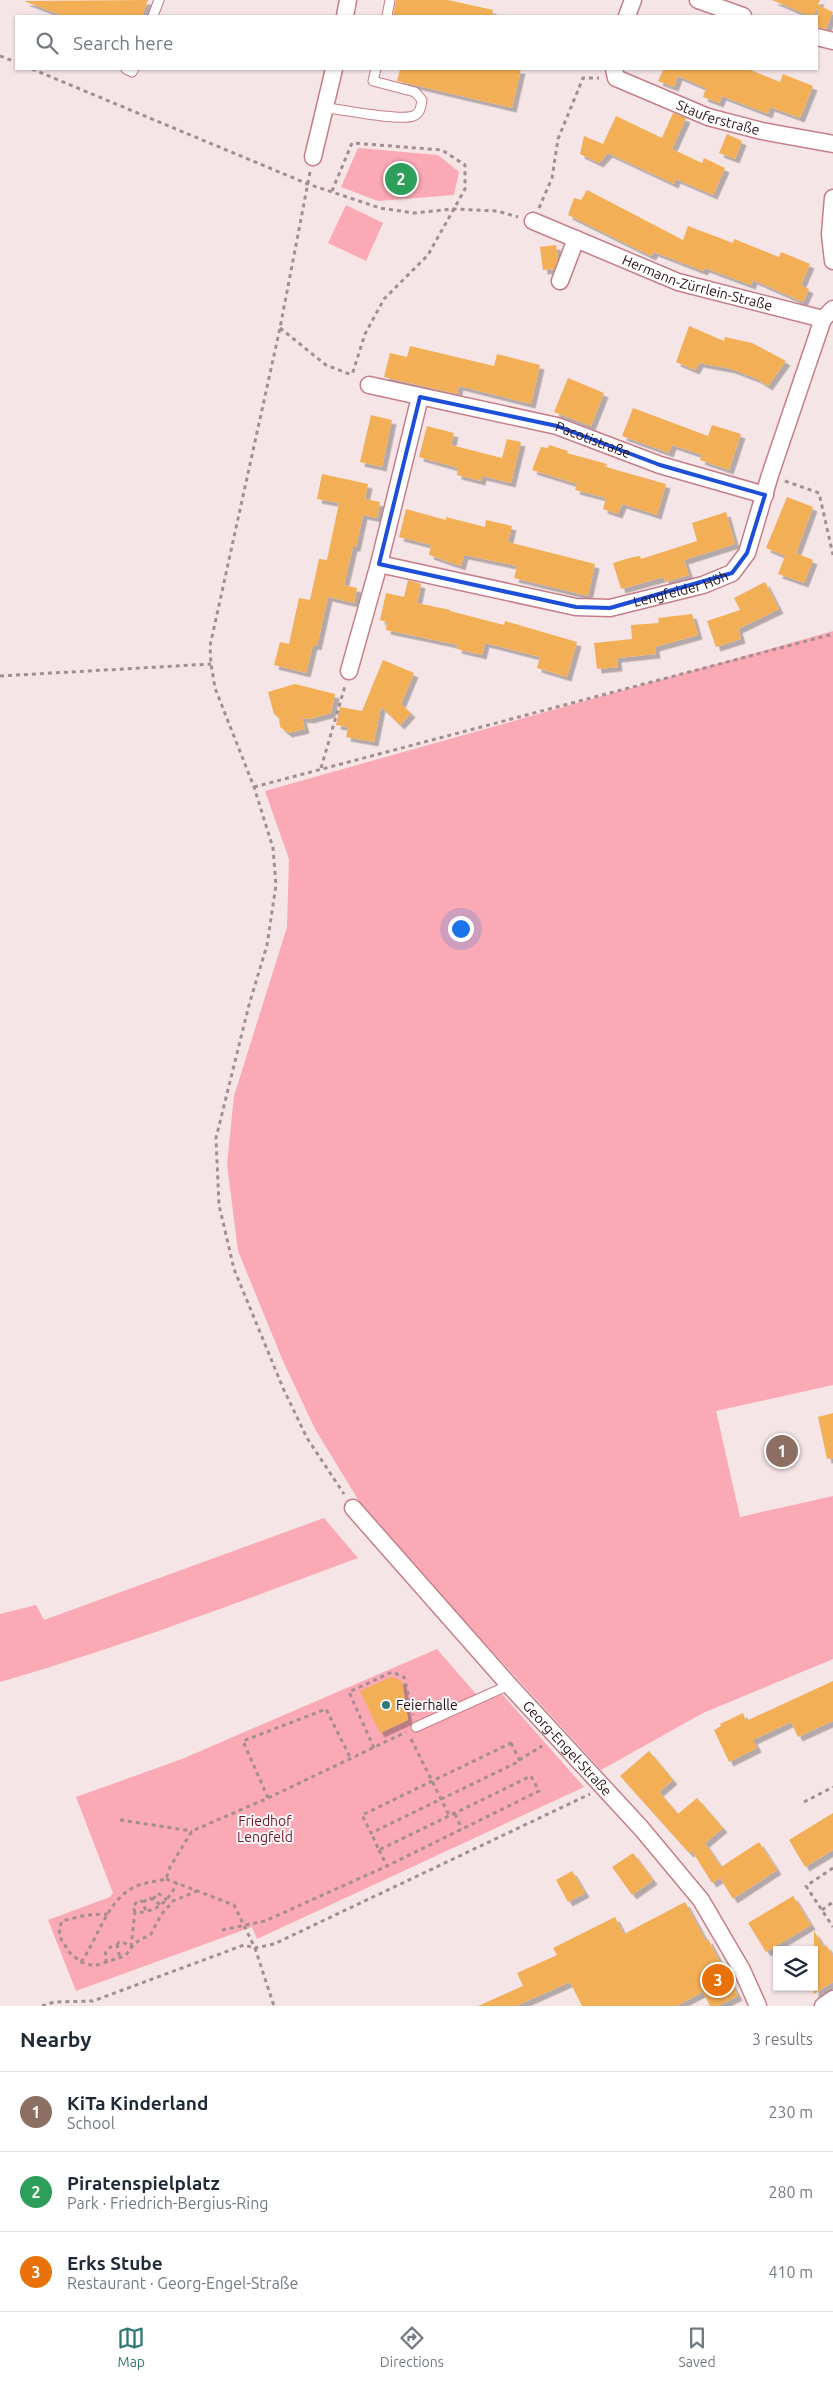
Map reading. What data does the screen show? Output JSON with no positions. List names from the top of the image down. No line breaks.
{"streets":{"street":["Stauferstraße","Hermann-Zürrlein-Straße","Pacotistraße","Lengfelder Höh","Georg-Engel-Straße"]},"crossings":[["Hermann-Zürrlein-Straße","Lengfelder Höh"],["Pacotistraße","Lengfelder Höh"]],"parks":["Friedhof Lengfeld"],"places":["Feierhalle"],"page":{"search":"Search here","pins":["2","1","3"],"heading":["Nearby","3 results"],"list":[{"mark":"1","name":"KiTa Kinderland","note":"School","value":"230 m"},{"mark":"2","name":"Piratenspielplatz","note":"Park · Friedrich-Bergius-Ring","value":"280 m"},{"mark":"3","name":"Erks Stube","note":"Restaurant · Georg-Engel-Straße","value":"410 m"}],"nav":["Map","Directions","Saved"]}}
